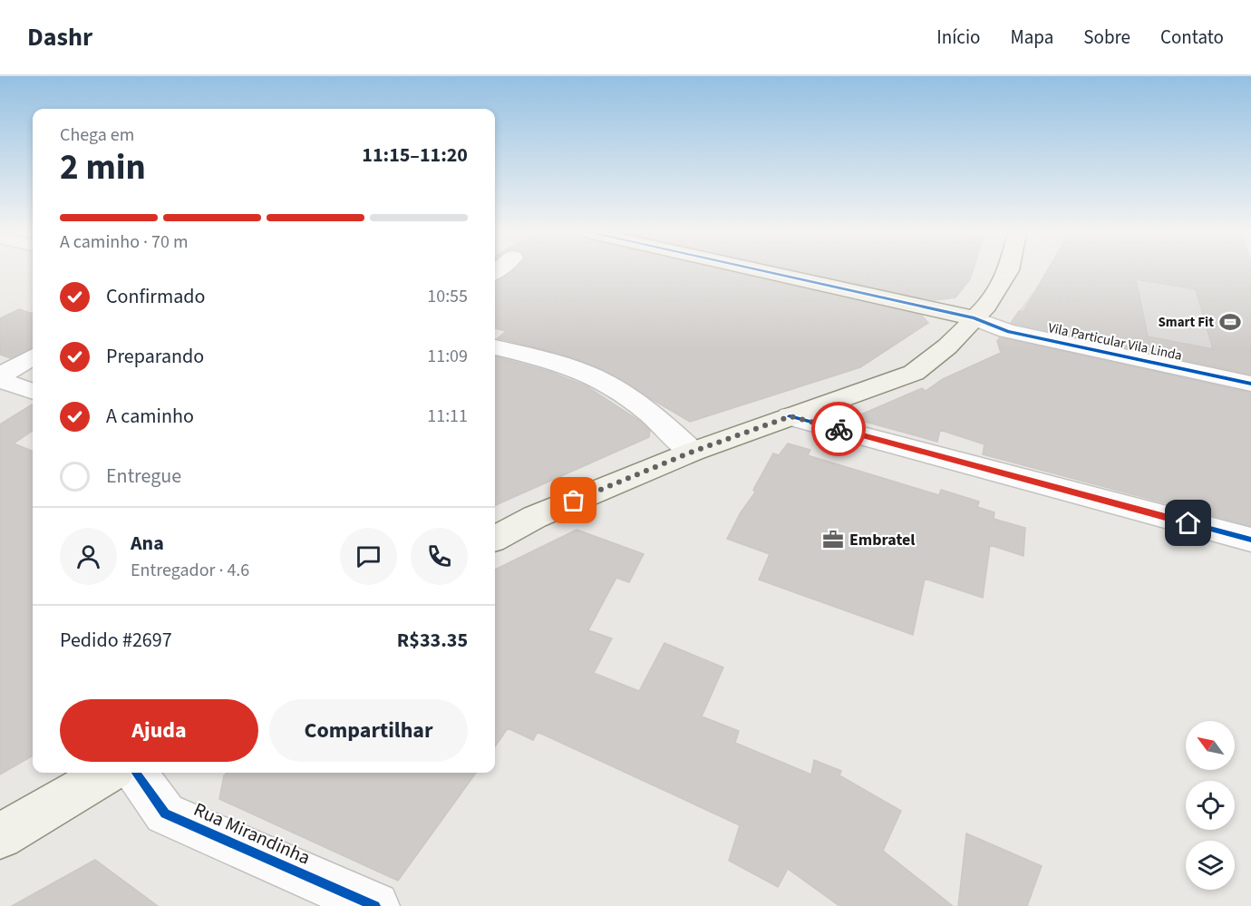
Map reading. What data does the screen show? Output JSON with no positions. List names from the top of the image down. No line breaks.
{"streets":{"street":["Vila Particular Vila Linda","Rua Mirandinha"]},"places":{"sports":["Smart Fit"],"office":["Embratel"]},"north":"top left","page":{"header":"Dashr","nav":["Início","Mapa","Sobre","Contato"],"heading":["2 min","Chega em","11:15–11:20"],"panel":["Ana","Entregador · 4.6","Pedido #2697","R$33.35"],"bar":"A caminho · 70 m","list":[["Confirmado","10:55"],["Preparando","11:09"],["A caminho","11:11"],"Entregue"],"buttons":["Ajuda","Compartilhar"]}}
